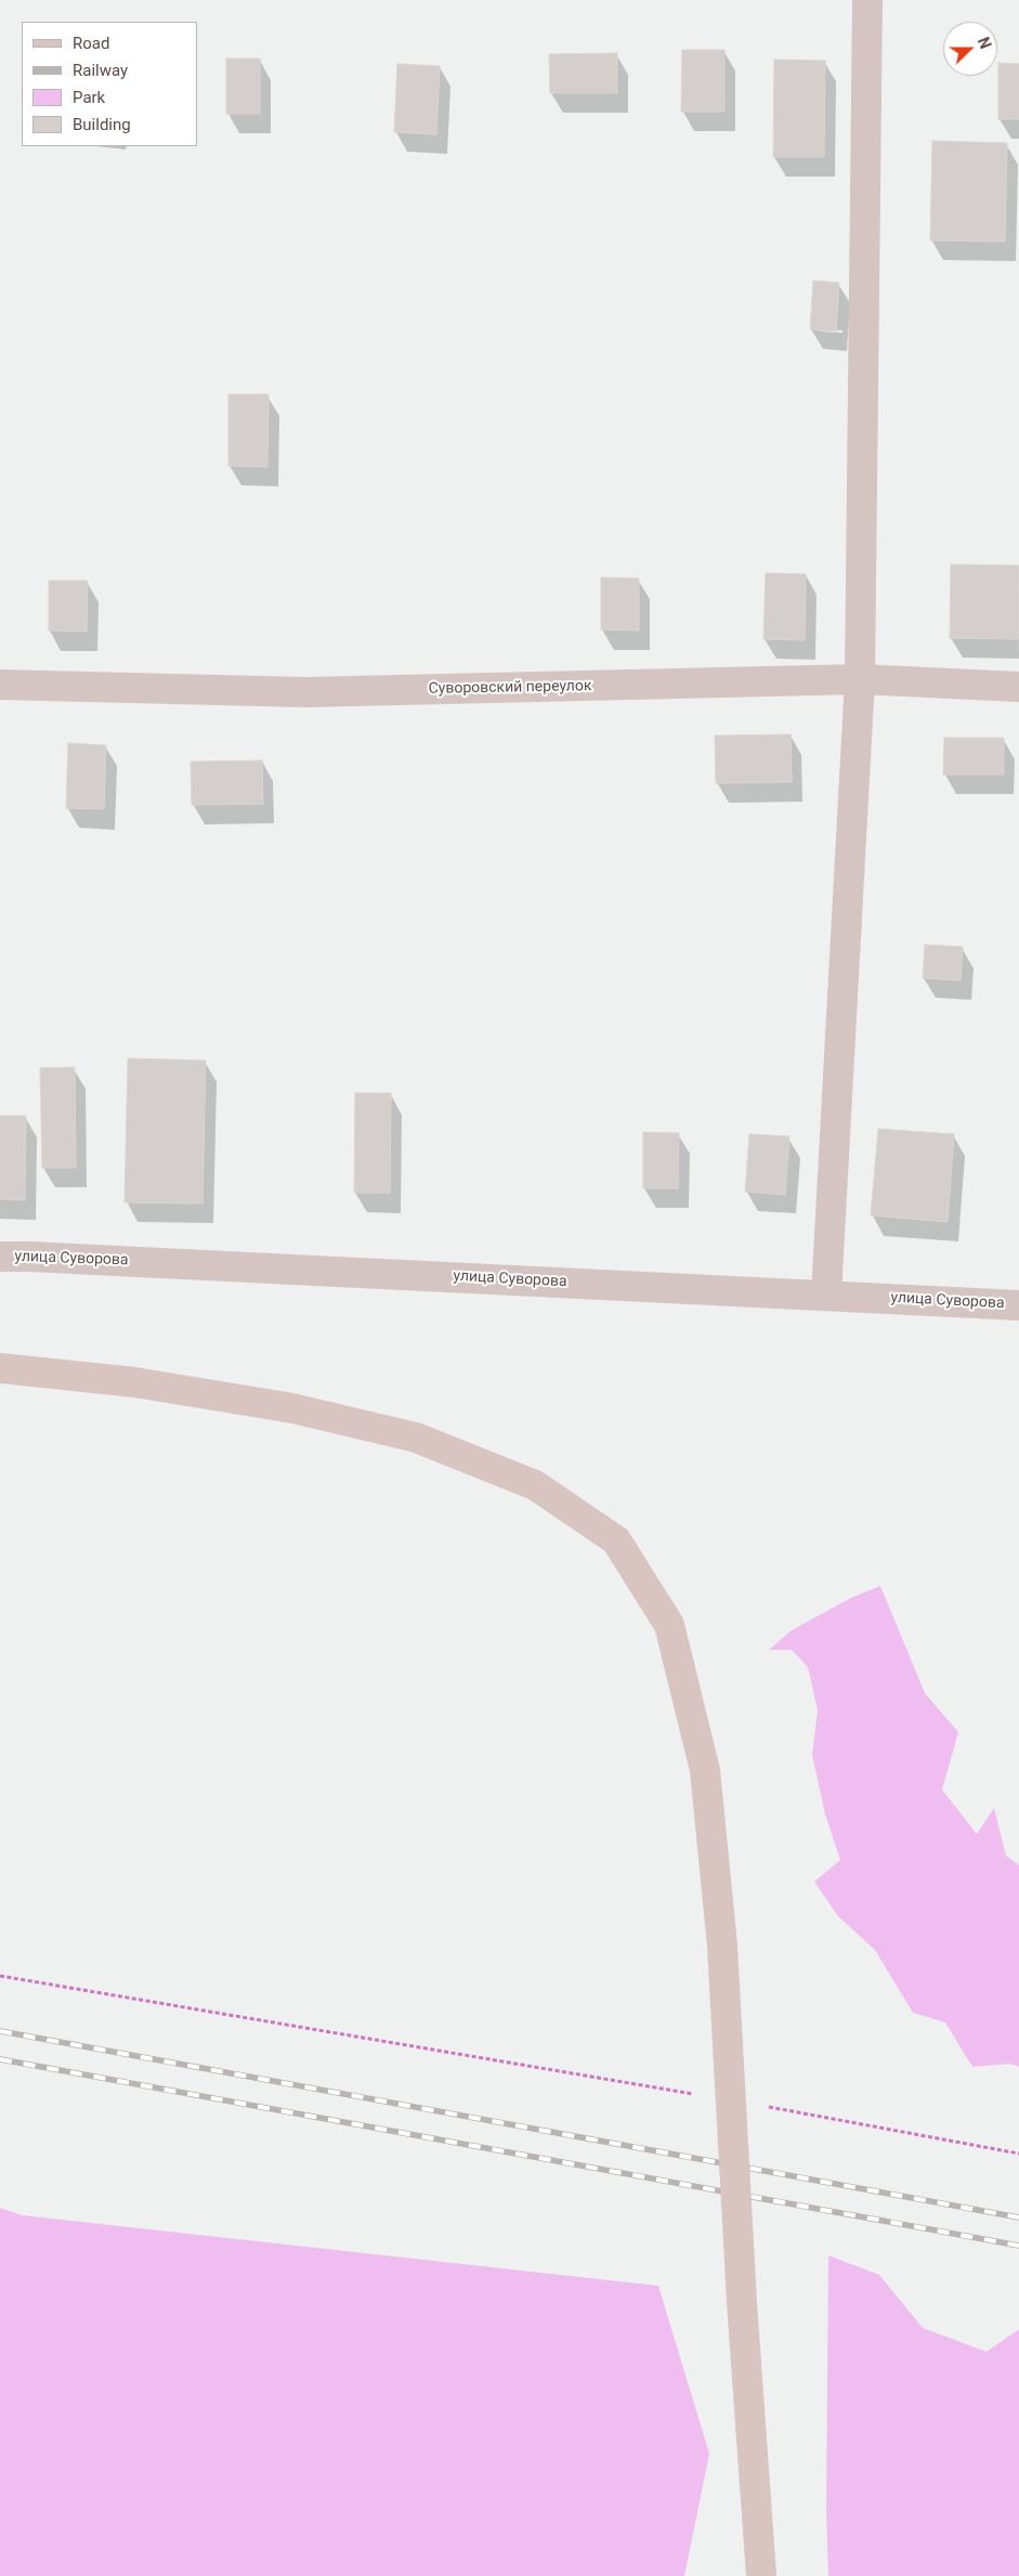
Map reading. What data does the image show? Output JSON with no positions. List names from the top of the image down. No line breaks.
{"streets":{"street":["Суворовский переулок","улица Суворова"]},"legend":["Road","Railway","Park","Building"],"north":"right"}
